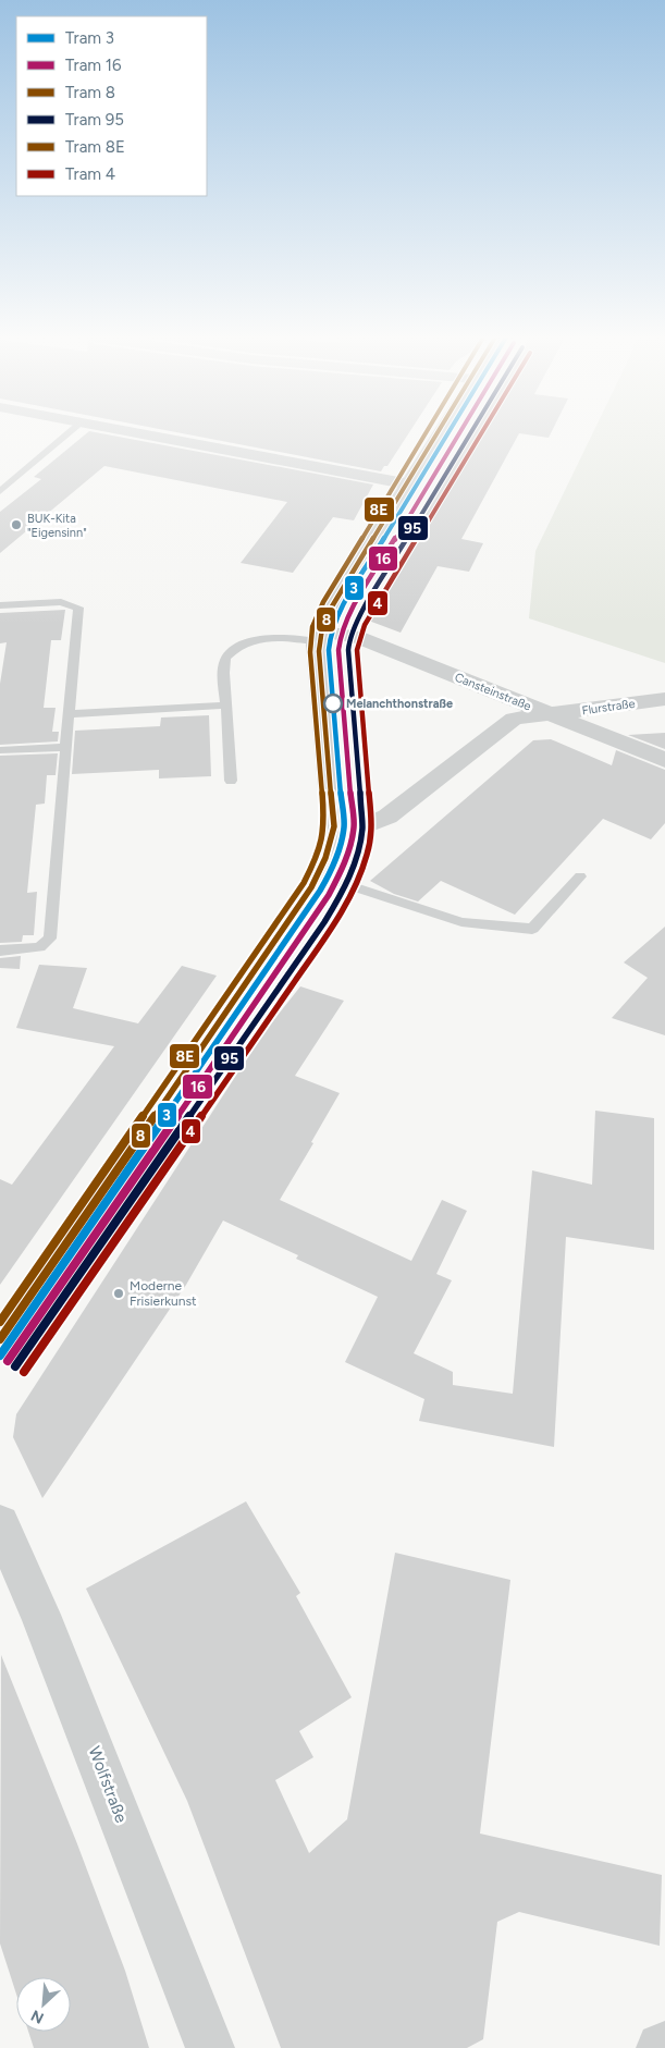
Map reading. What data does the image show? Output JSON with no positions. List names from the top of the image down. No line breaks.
{"streets":{"street":["Cansteinstraße","Flurstraße","Wolfstraße"]},"crossings":[["Cansteinstraße","Flurstraße"]],"places":["BUK-Kita \"Eigensinn\"","Melanchthonstraße","Moderne Frisierkunst"],"lines":["tram line 3","tram line 16","tram line 8","tram line 95","tram line 8E","tram line 4"],"legend":["Tram 3","Tram 16","Tram 8","Tram 95","Tram 8E","Tram 4"],"north":"bottom left"}
